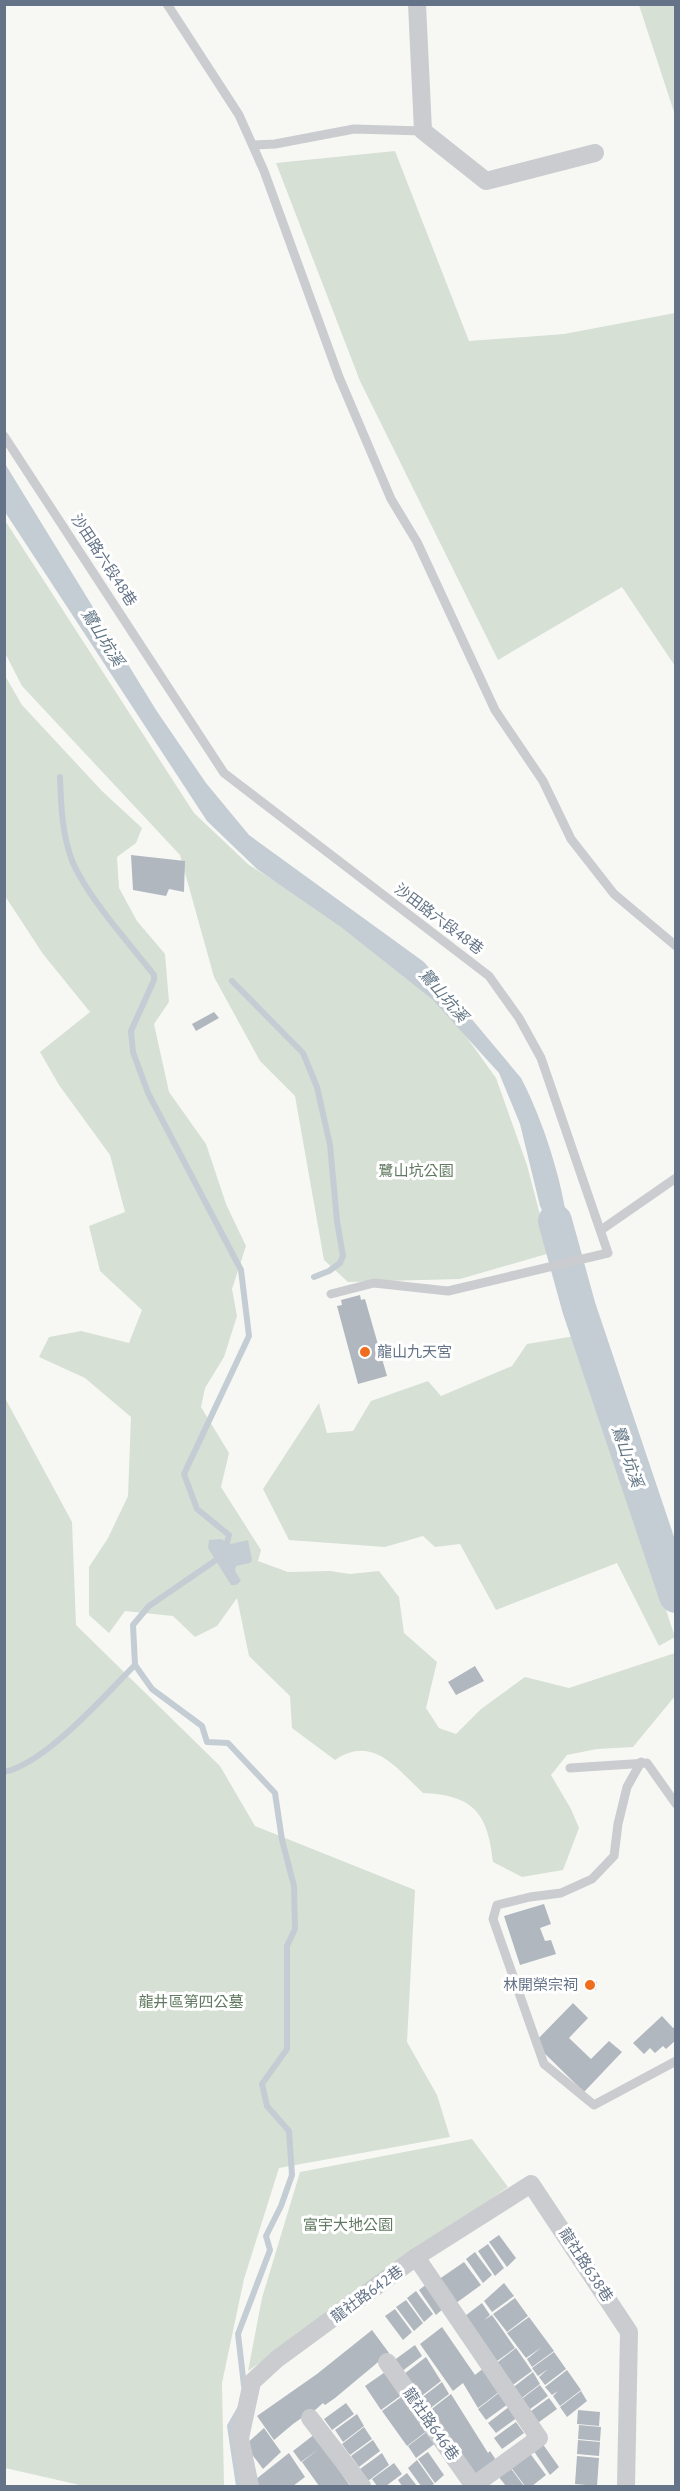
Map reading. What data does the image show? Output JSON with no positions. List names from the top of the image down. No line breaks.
{"streets":{"street":["龍社路638巷","龍社路642巷","龍社路646巷"],"lane":["沙田路六段48巷"]},"crossings":[["龍社路638巷","龍社路642巷"],["龍社路642巷","龍社路646巷"]],"water":["鷺山坑溪"],"parks":["鷺山坑公園","龍井區第四公墓","富宇大地公園"],"places":["龍山九天宮","林開榮宗祠"]}
